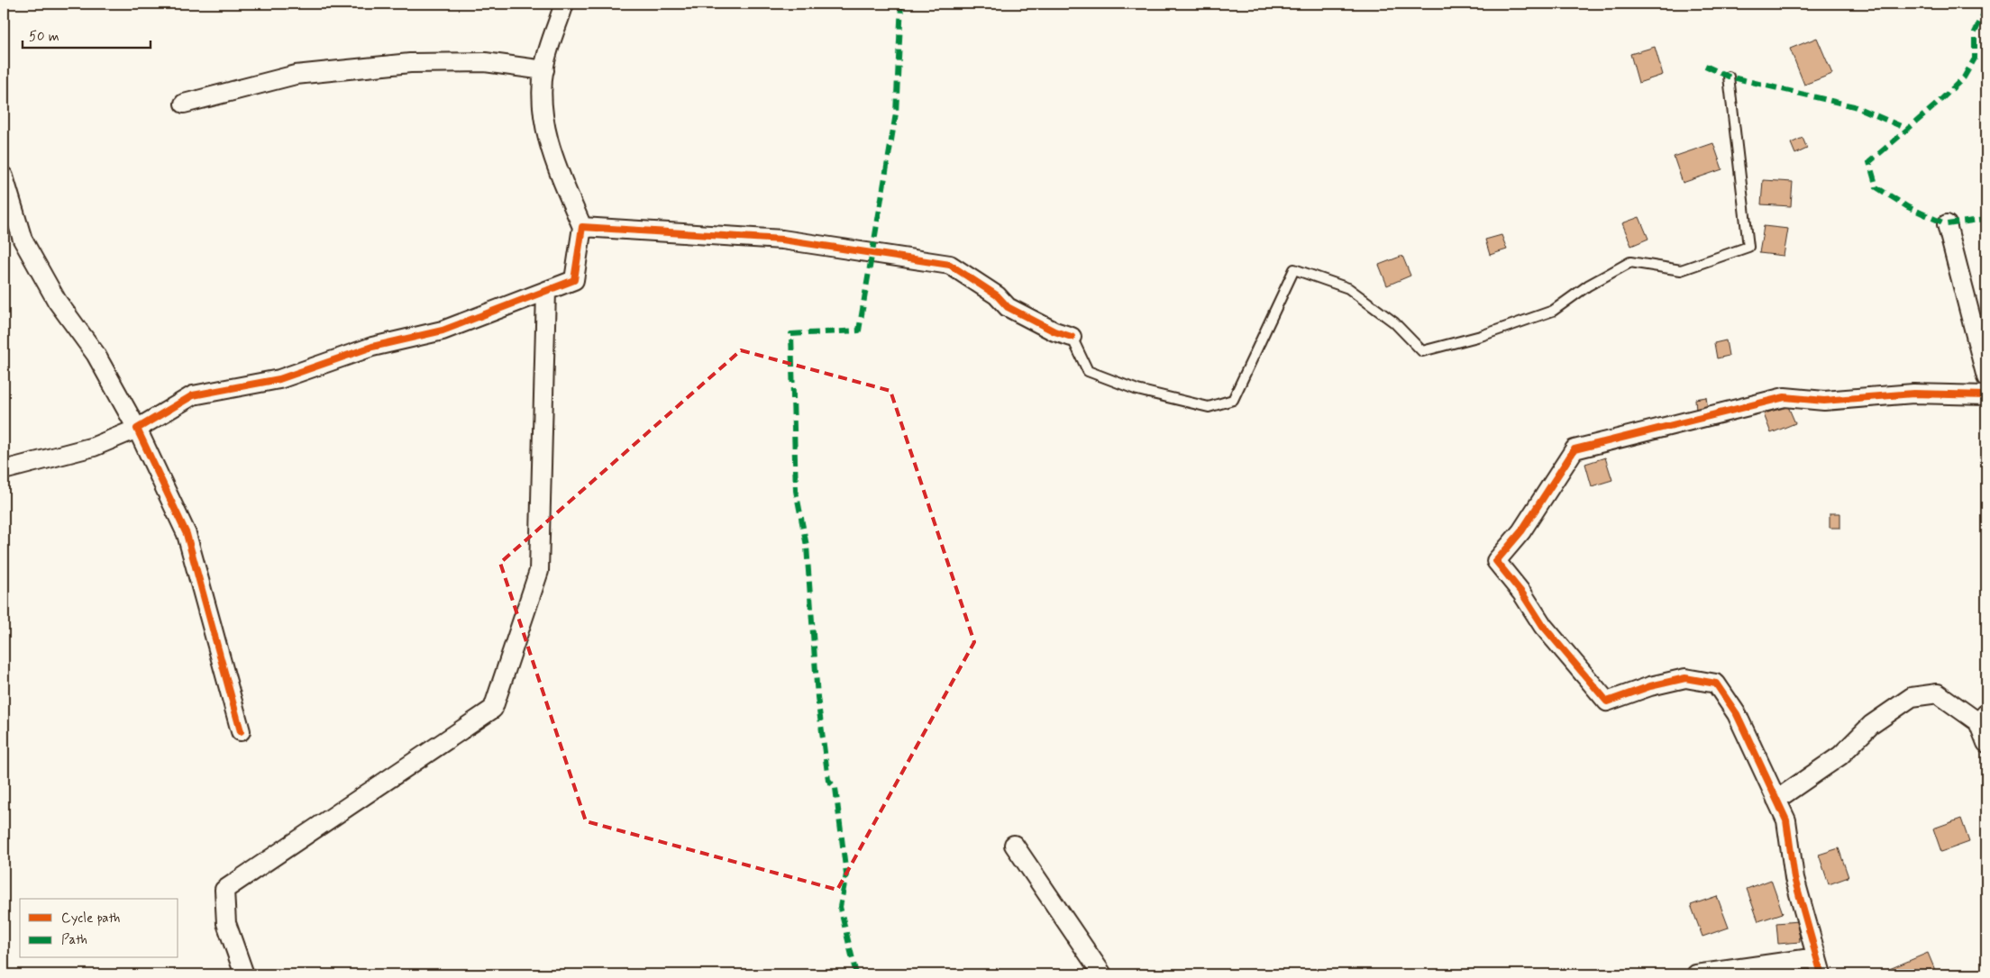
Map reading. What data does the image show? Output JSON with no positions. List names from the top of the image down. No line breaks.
{"legend":["Cycle path","Path"],"scale_bar":"50 m"}
